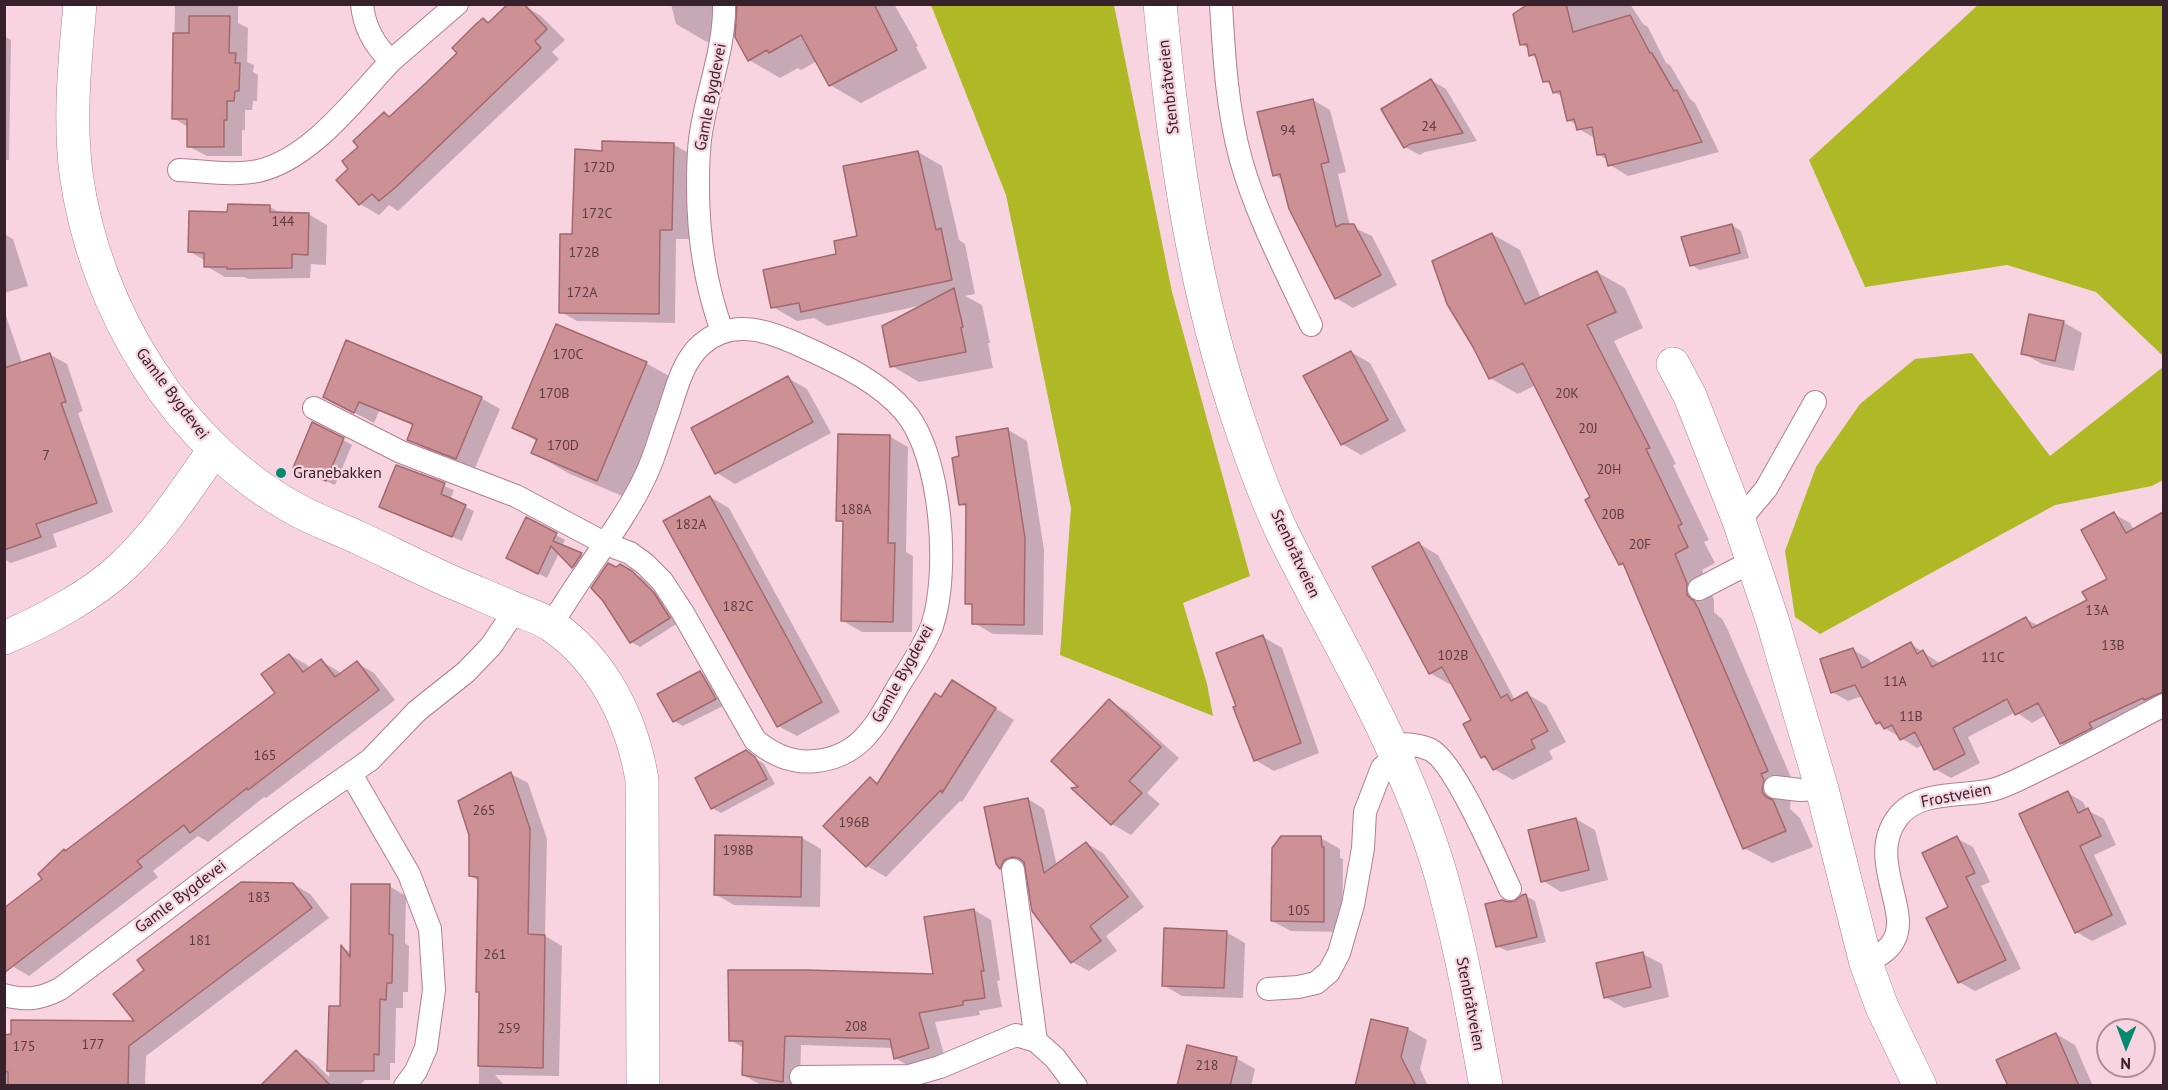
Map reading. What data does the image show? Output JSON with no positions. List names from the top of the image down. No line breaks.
{"streets":{"street":["Stenbråtveien","Gamle Bygdevei"],"lane":["Frostveien"]},"places":["Granebakken"],"house_numbers":["24","94","172D","172C","144","172B","172A","170C","170B","20K","20J","170D","7","20H","188A","20B","182A","20F","182C","13A","13B","102B","11C","11A","11B","165","265","196B","198B","183","105","181","261","208","259","177","175","218"],"north":"bottom"}
